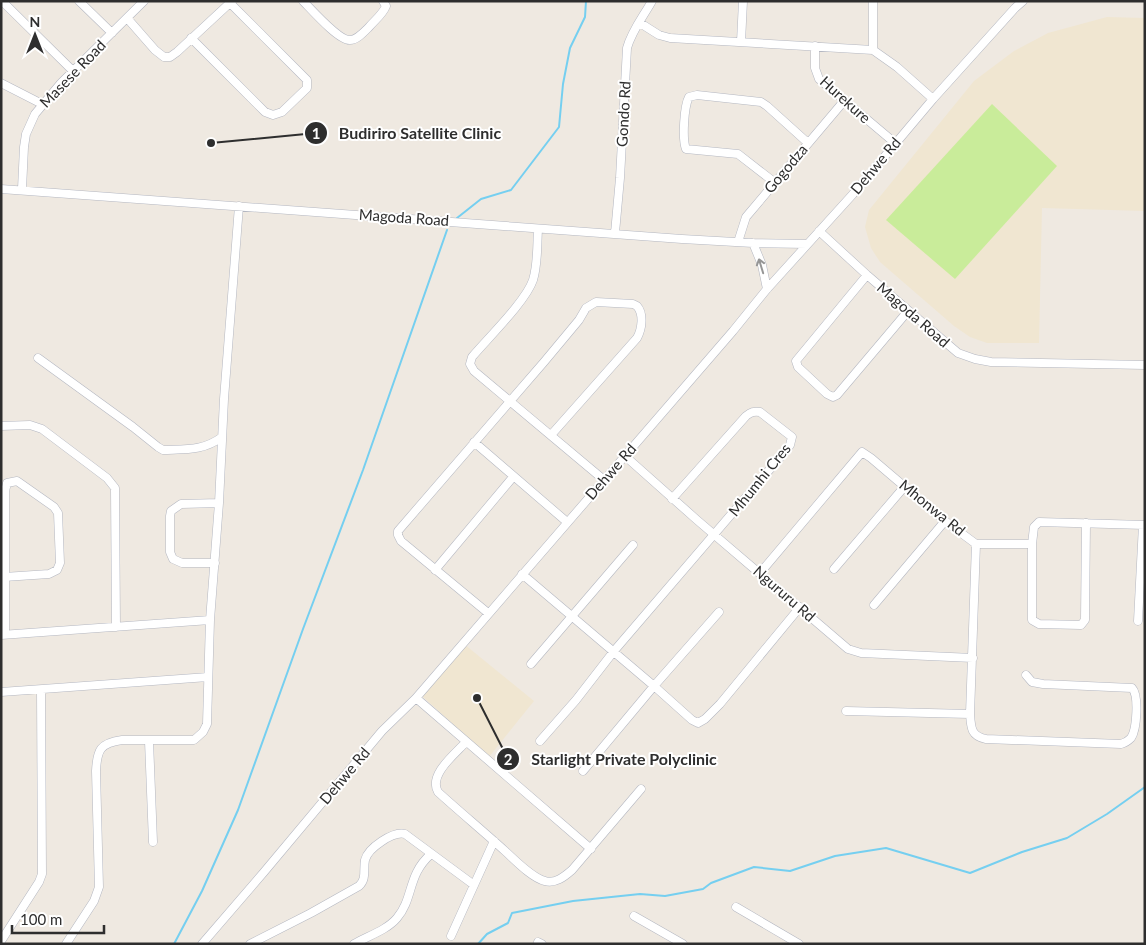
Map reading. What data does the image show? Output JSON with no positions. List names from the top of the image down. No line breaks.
{"streets":{"street":["Masese Road","Hurekure","Gondo Rd","Dehwe Rd","Gogodza","Magoda Road","Mhumhi Cres","Mhonwa Rd","Ngururu Rd"]},"crossings":[["Masese Road","Magoda Road"],["Hurekure","Dehwe Rd"],["Hurekure","Gogodza"],["Gondo Rd","Magoda Road"],["Dehwe Rd","Magoda Road"],["Dehwe Rd","Ngururu Rd"],["Gogodza","Magoda Road"],["Mhumhi Cres","Ngururu Rd"],["Mhonwa Rd","Ngururu Rd"]],"places":["Budiriro Satellite Clinic","Starlight Private Polyclinic"],"scale_bar":"100 m","north":"top"}
